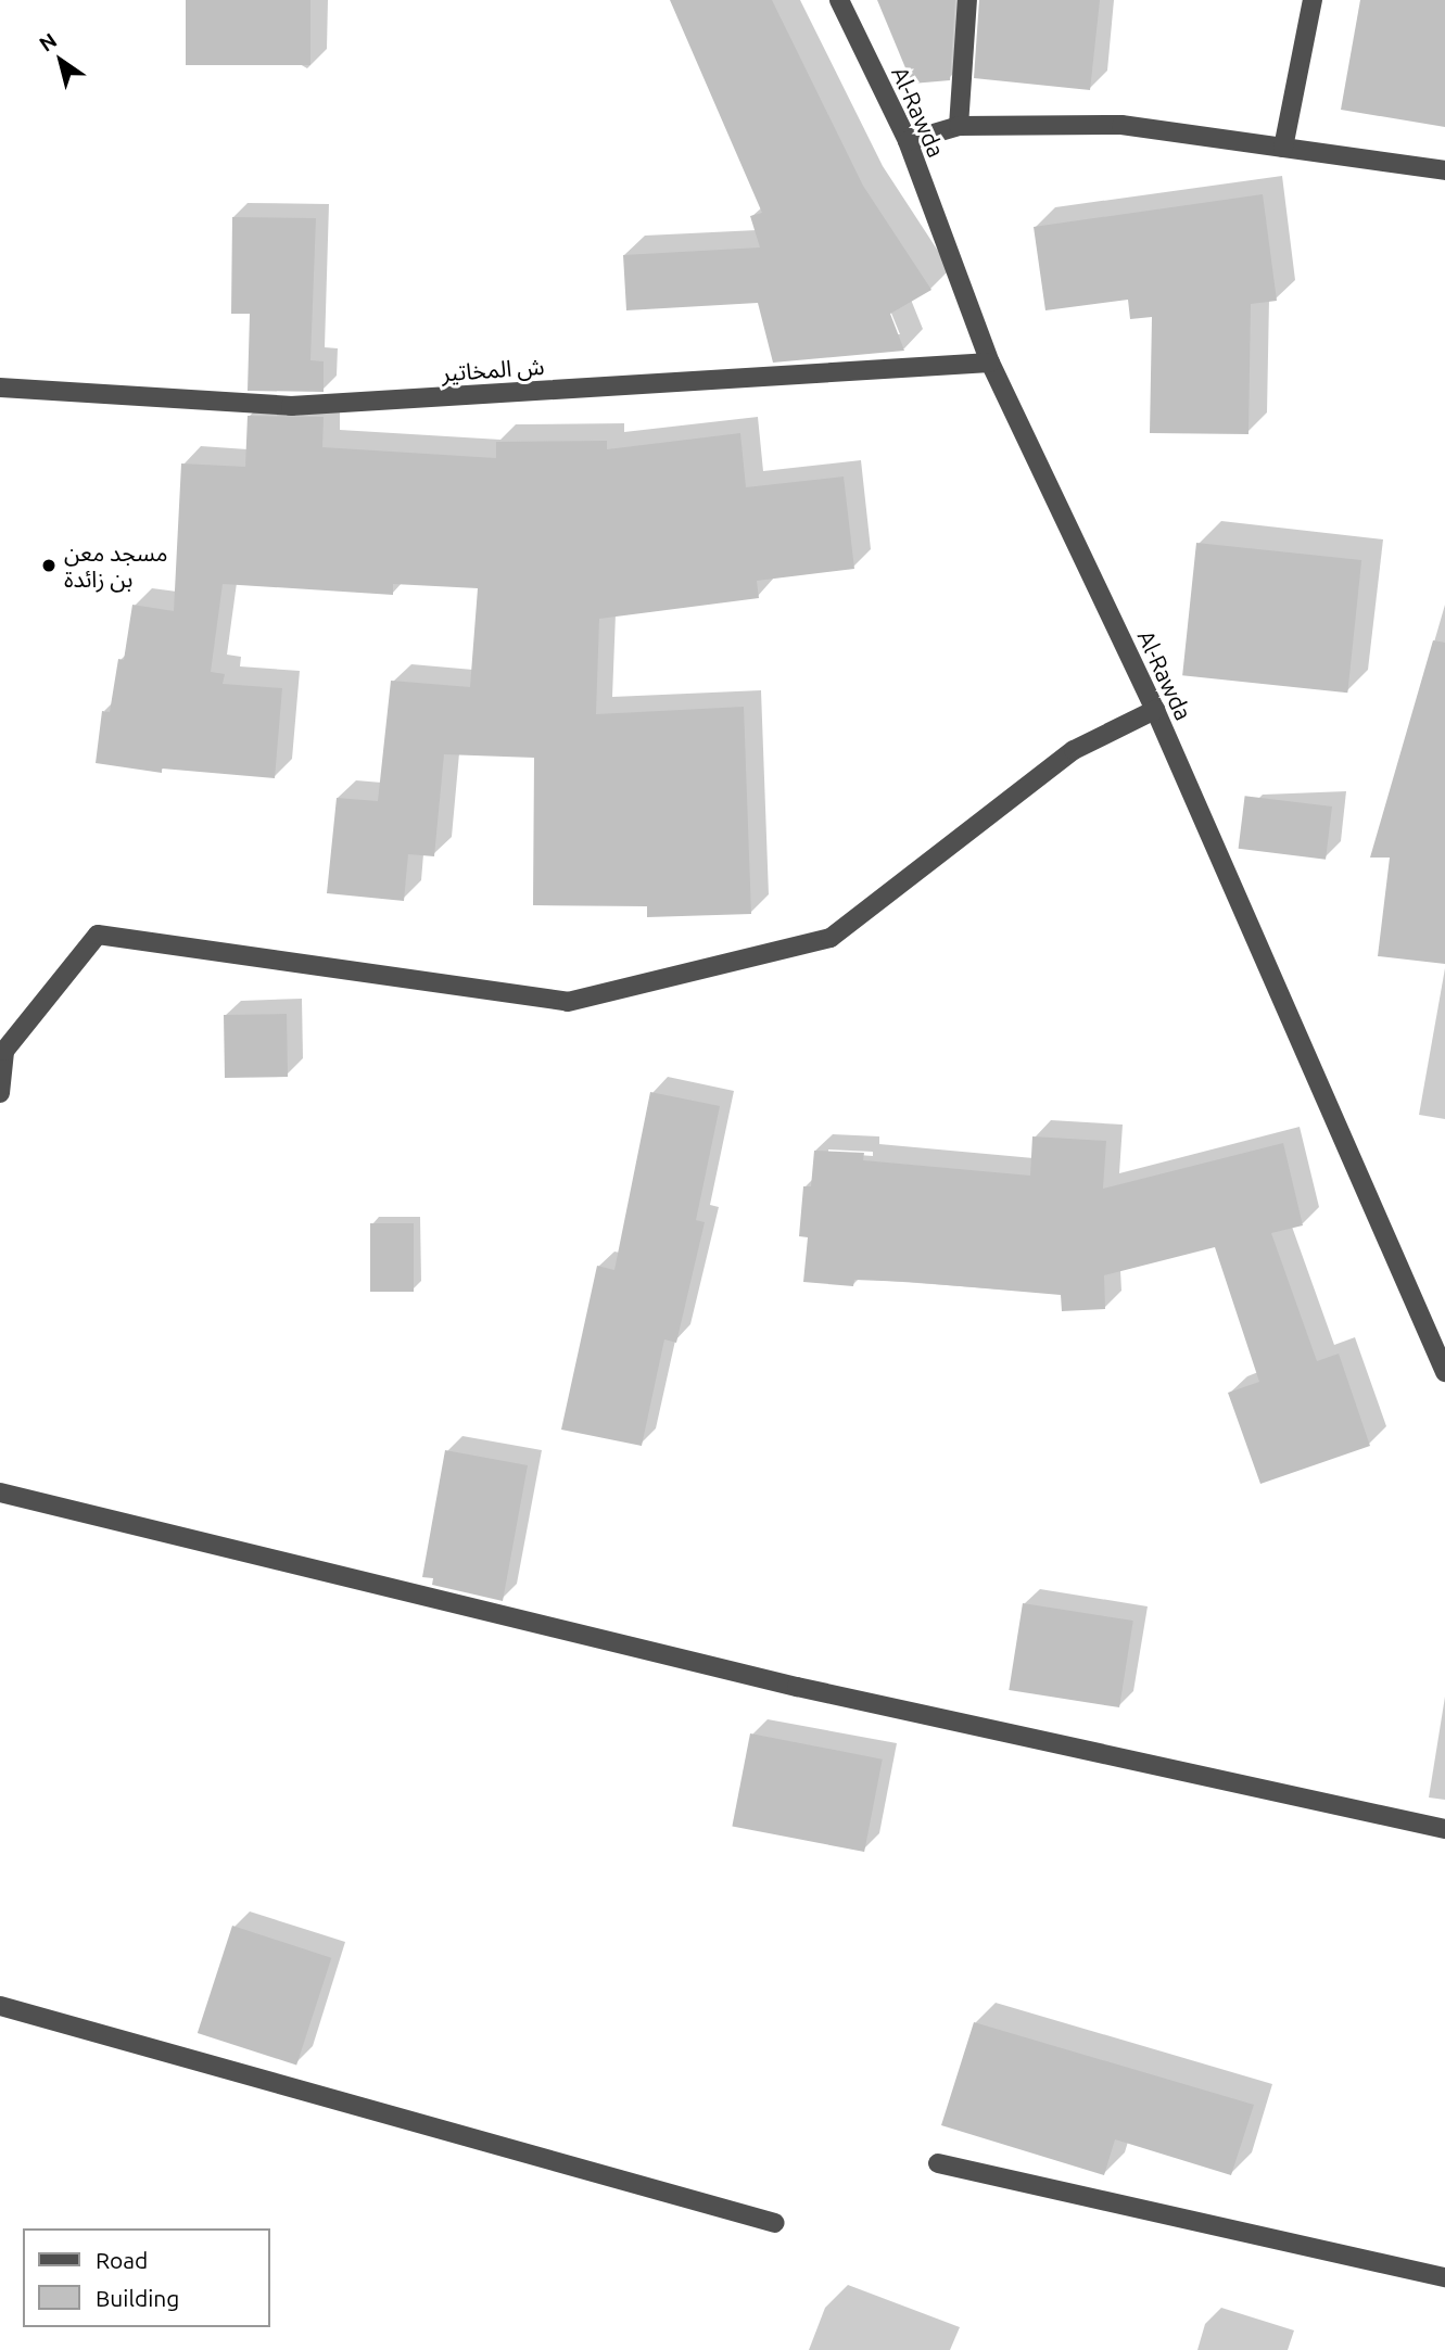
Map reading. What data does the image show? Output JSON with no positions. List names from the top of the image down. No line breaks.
{"streets":{"street":["Al-Rawda","ش المخاتير"]},"crossings":[["Al-Rawda","ش المخاتير"]],"places":["مسجد معن بن زائدة"],"legend":["Road","Building"],"north":"top left"}
